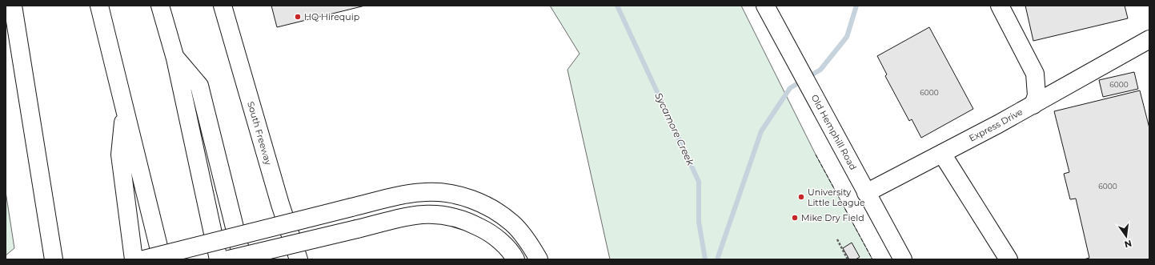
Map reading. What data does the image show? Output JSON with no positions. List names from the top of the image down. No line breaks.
{"streets":{"main road":["Express Drive","South Freeway","Old Hemphill Road"]},"crossings":[["Express Drive","Old Hemphill Road"]],"water":["Sycamore Creek"],"places":["HQ Hirequip","University Little League","Mike Dry Field"],"house_numbers":["6000","6000","6000"],"north":"bottom"}
